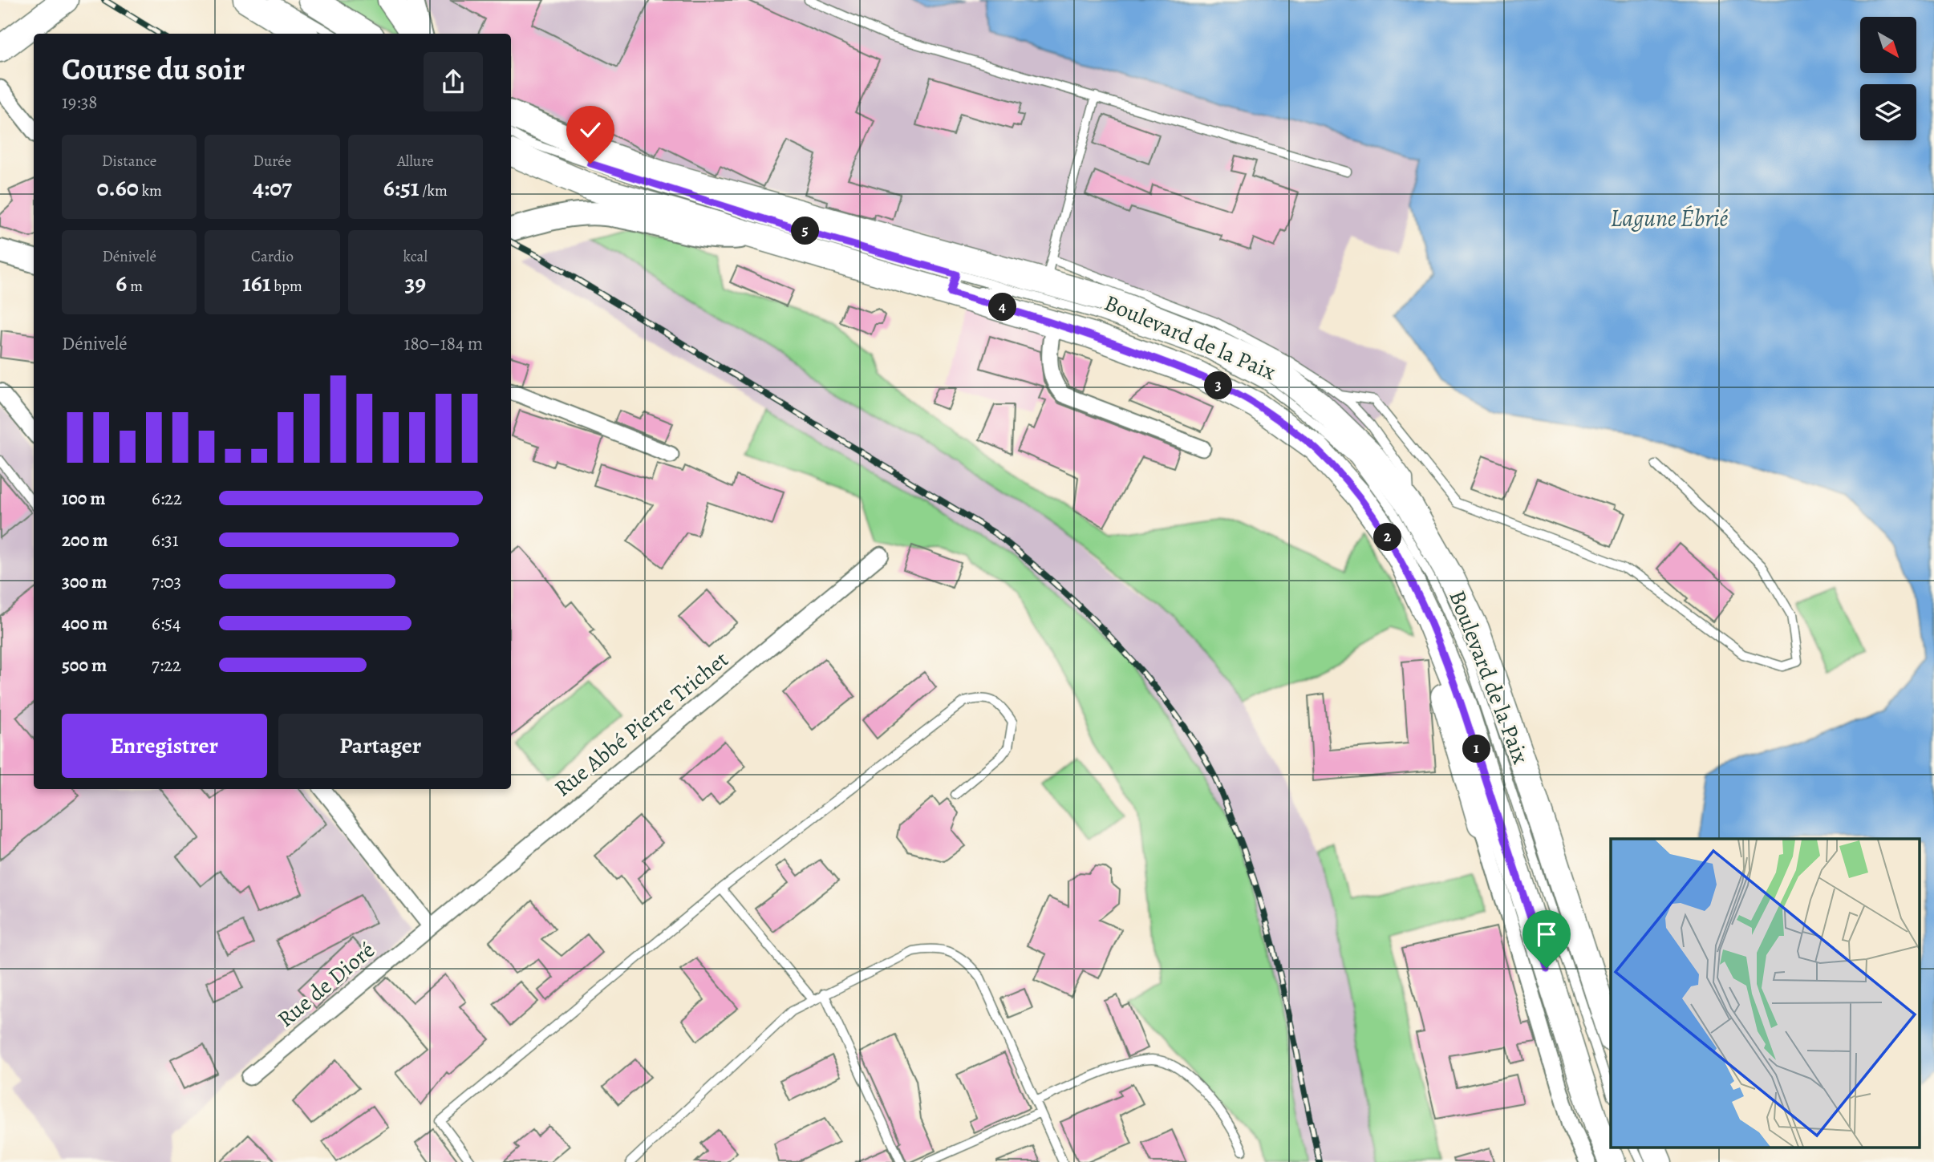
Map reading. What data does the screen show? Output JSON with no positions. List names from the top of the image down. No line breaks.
{"streets":{"main road":["Boulevard de la Paix"],"street":["Rue Abbé Pierre Trichet","Rue de Dioré"]},"crossings":[["Rue Abbé Pierre Trichet","Rue de Dioré"]],"water":["Lagune Ébrié"],"north":"bottom right","page":{"heading":["Course du soir","19:38"],"stats":[["Distance","0.60 km"],["Durée","4:07"],["Allure","6:51 /km"],["Dénivelé","6 m"],["Cardio","161 bpm"],["kcal","39"]],"pins":["5","4","3","2","1"],"chart":["Dénivelé","180–184 m"],"list":[{"name":"100 m","note":"6:22"},{"name":"200 m","note":"6:31"},{"name":"300 m","note":"7:03"},{"name":"400 m","note":"6:54"},{"name":"500 m","note":"7:22"}],"buttons":["Enregistrer","Partager"]}}
